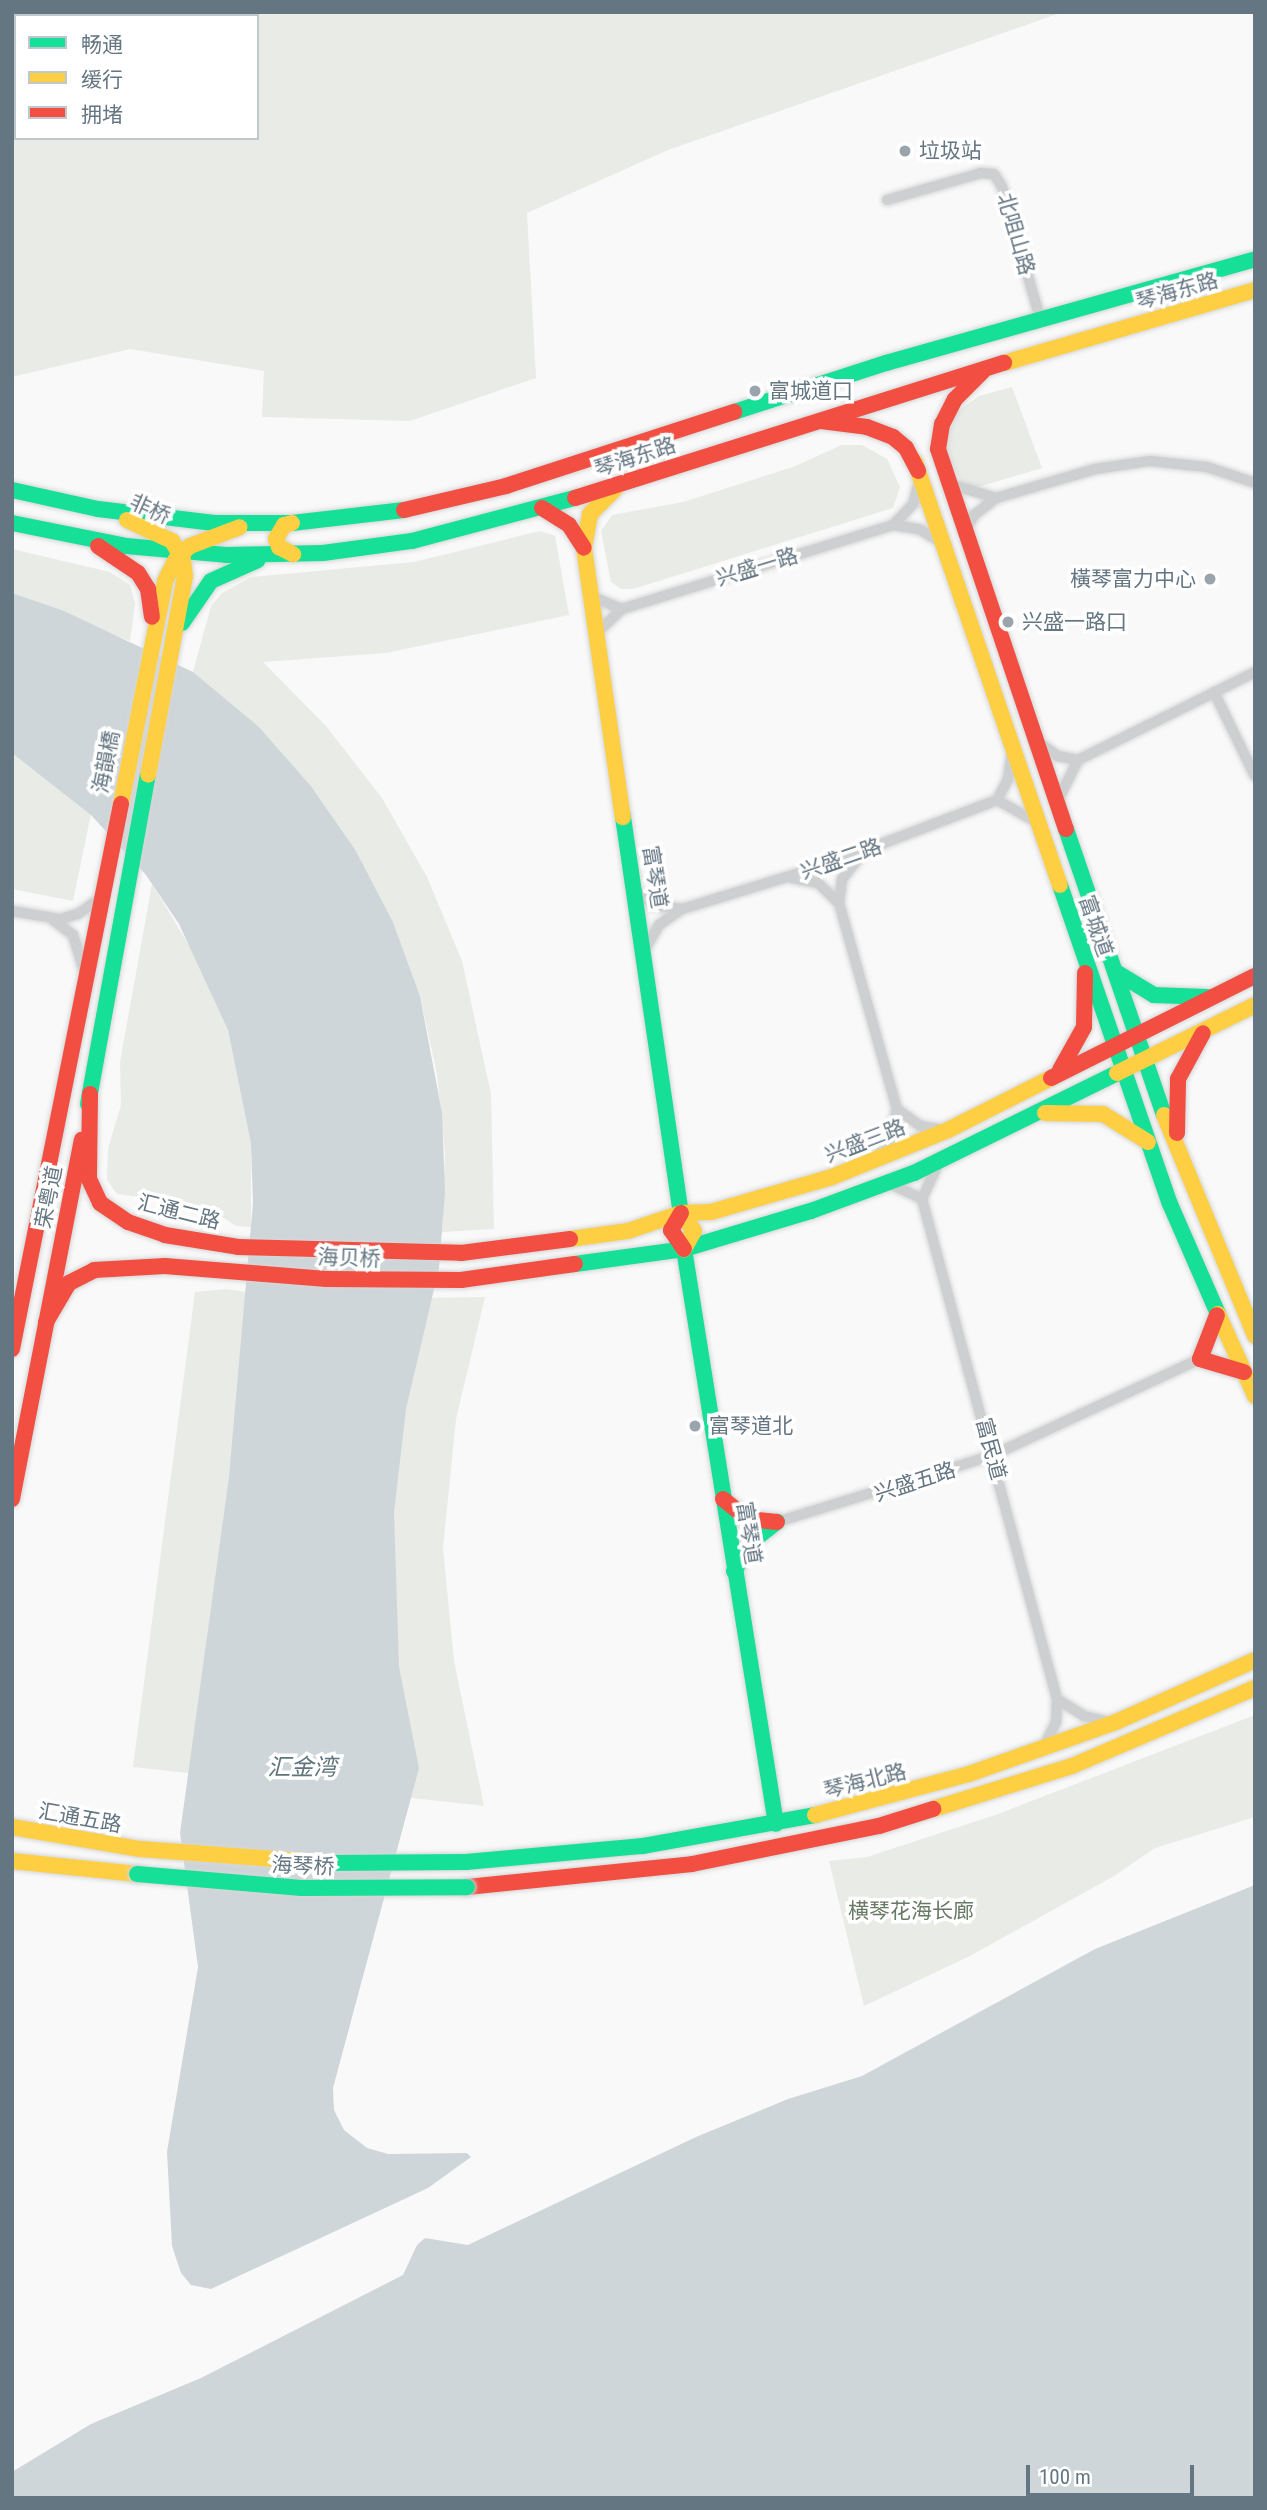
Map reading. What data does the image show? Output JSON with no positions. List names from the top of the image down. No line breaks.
{"streets":{"main road":["琴海东路","非桥","海韻橋","富琴道","富城道","兴盛三路","荣粤道","汇通二路","海贝桥","琴海北路","汇通五路","海琴桥"],"street":["北咀山路","兴盛一路","兴盛二路","富民道","兴盛五路"]},"crossings":[["北咀山路","琴海东路"],["琴海东路","非桥"],["琴海东路","富城道"],["非桥","海韻橋"],["兴盛一路","富琴道"],["海韻橋","荣粤道"],["兴盛二路","富琴道"],["富琴道","兴盛三路"],["富琴道","海贝桥"],["富琴道","琴海北路"],["富城道","兴盛三路"],["兴盛三路","海贝桥"],["荣粤道","汇通二路"],["荣粤道","海贝桥"],["汇通二路","海贝桥"],["富民道","兴盛五路"],["琴海北路","海琴桥"],["汇通五路","海琴桥"]],"water":["汇金湾"],"parks":["横琴花海长廊"],"places":["垃圾站","富城道口","橫琴富力中心","兴盛一路口","富琴道北"],"legend":["畅通","缓行","拥堵"],"scale_bar":"100 m"}
